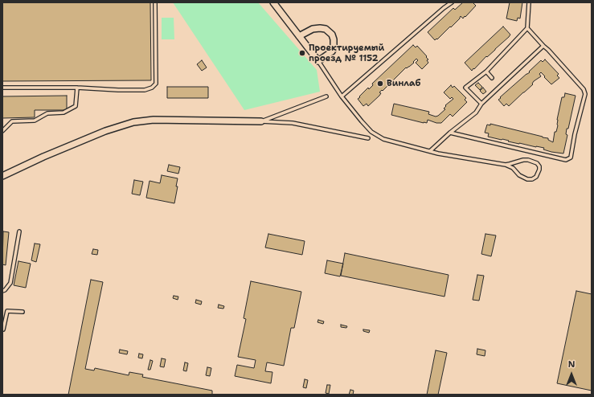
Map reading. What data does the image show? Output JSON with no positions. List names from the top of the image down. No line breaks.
{"places":["Проектируемый проезд № 1152","Винлаб"],"north":"top"}
